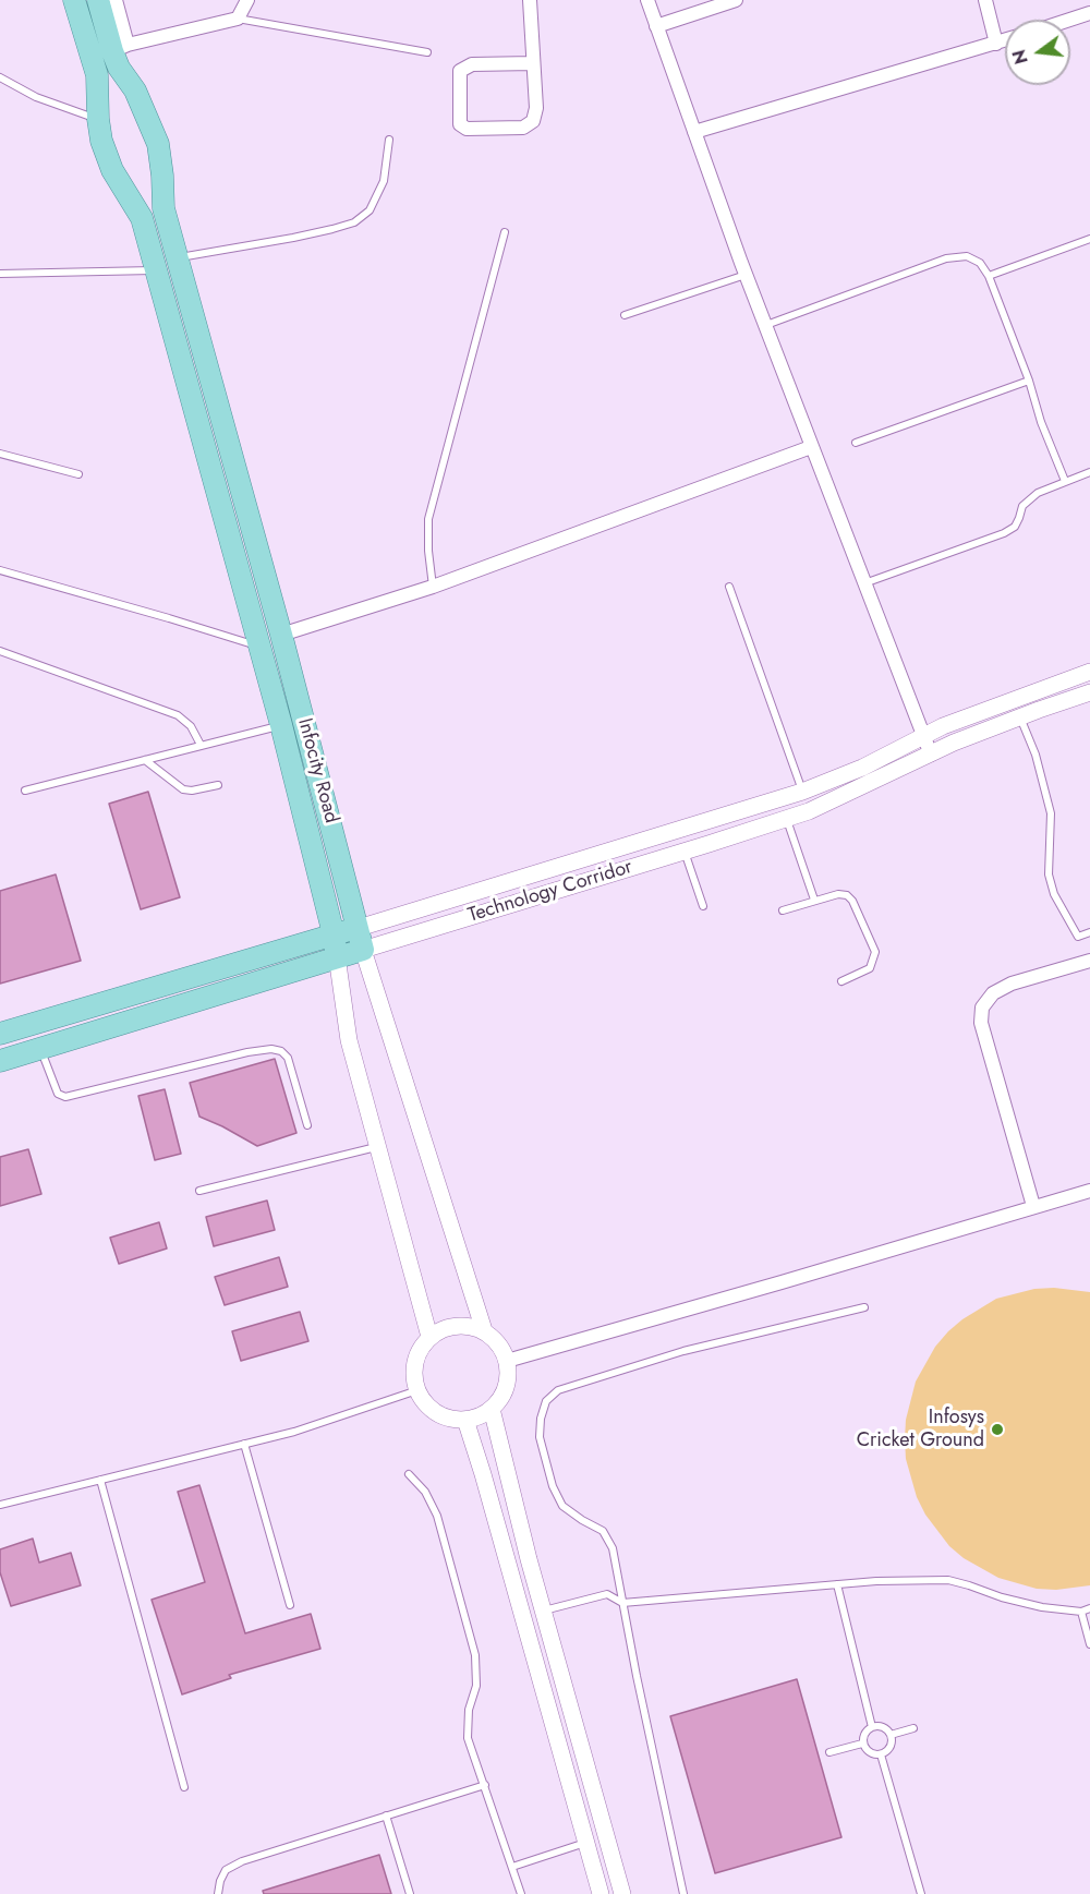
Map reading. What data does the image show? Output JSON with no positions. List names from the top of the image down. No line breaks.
{"streets":{"main road":["Infocity Road","Technology Corridor"]},"crossings":[["Infocity Road","Technology Corridor"]],"places":["Infosys Cricket Ground"],"north":"left"}
